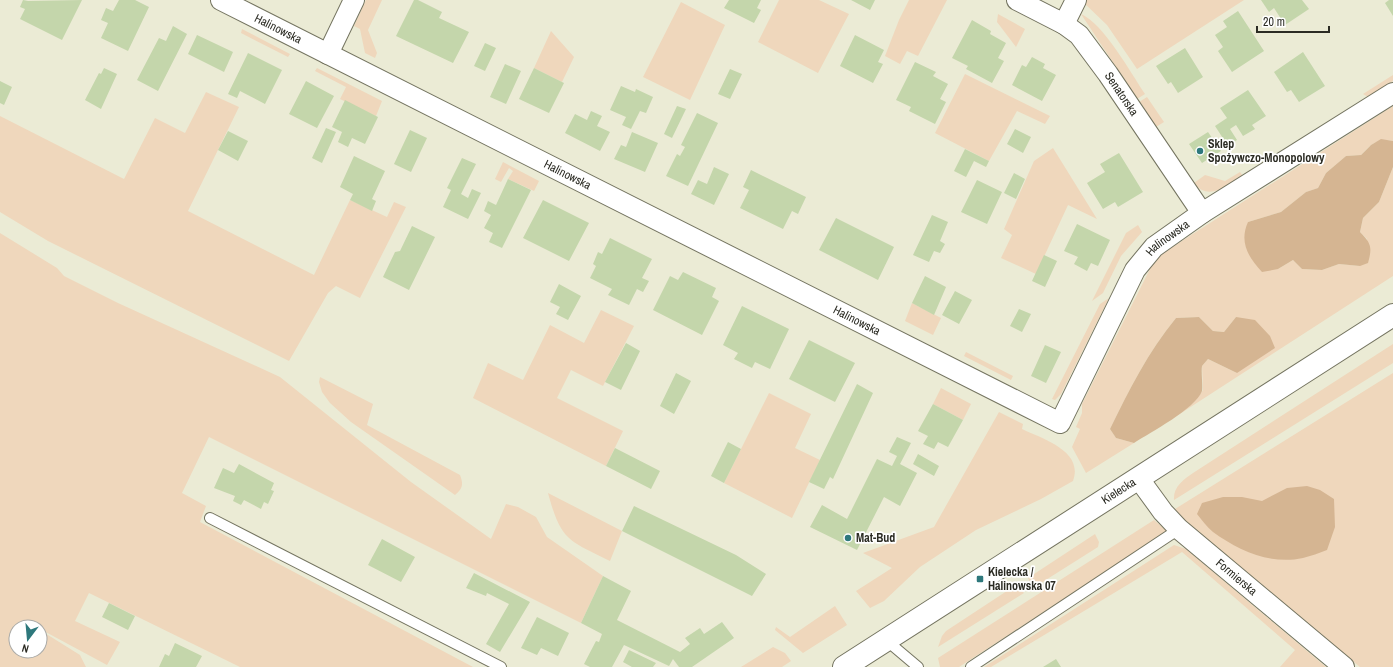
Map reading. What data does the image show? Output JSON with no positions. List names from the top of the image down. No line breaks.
{"streets":{"main road":["Kielecka"],"street":["Halinowska","Senatorska","Formierska"]},"crossings":[["Halinowska","Senatorska"],["Kielecka","Formierska"]],"places":{"other":["Sklep Spożywczo-Monopolowy","Mat-Bud"],"transit":["Kielecka / Halinowska 07"]},"scale_bar":"20 m","north":"bottom"}
